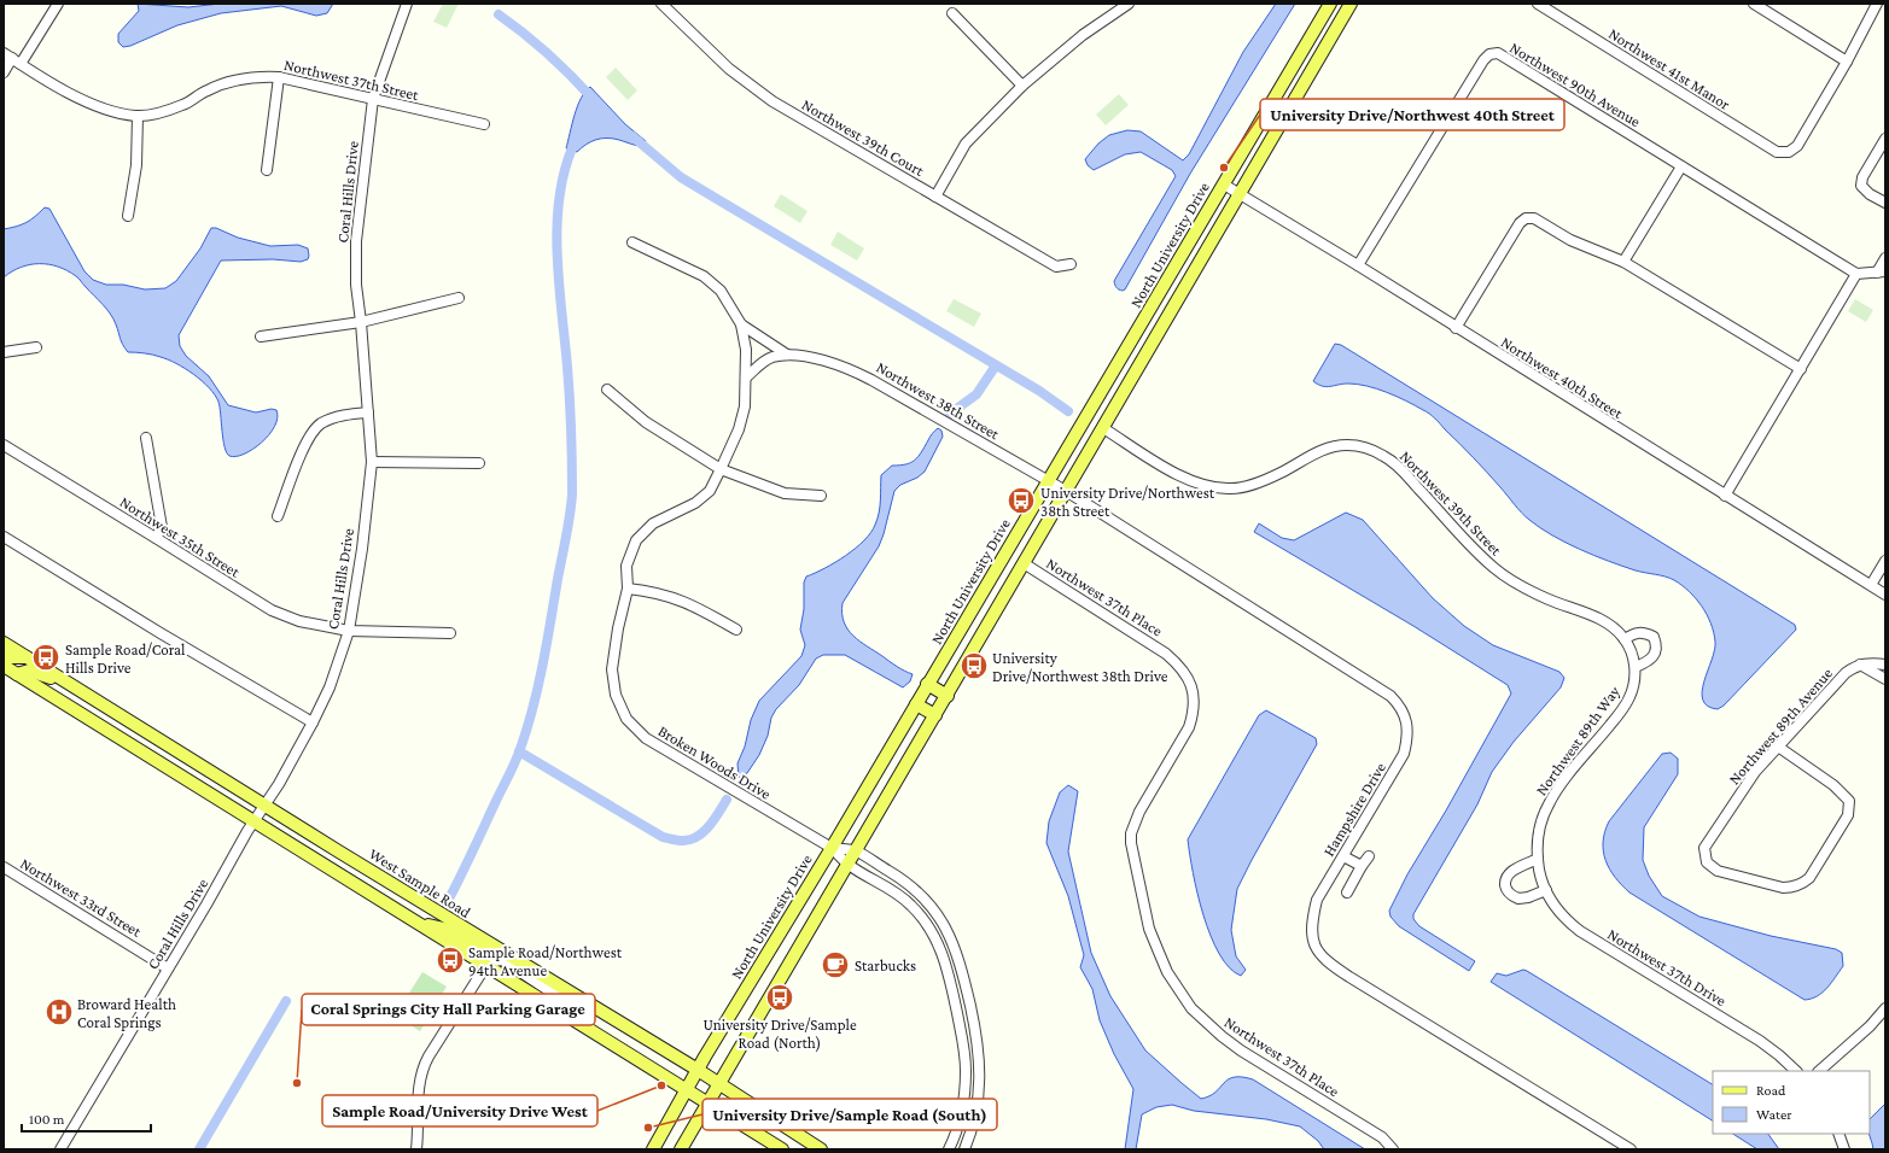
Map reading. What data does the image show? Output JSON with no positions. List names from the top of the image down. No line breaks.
{"streets":{"main road":["North University Drive","West Sample Road"],"street":["Northwest 41st Manor","Northwest 37th Street","Northwest 90th Avenue","Northwest 39th Court","Coral Hills Drive","Northwest 40th Street","Northwest 38th Street","Northwest 39th Street","Northwest 35th Street","Northwest 37th Place","Northwest 89th Avenue","Northwest 89th Way","Broken Woods Drive","Hampshire Drive","Northwest 33rd Street","Northwest 37th Drive"]},"crossings":[["Northwest 37th Street","Coral Hills Drive"],["Northwest 90th Avenue","Northwest 40th Street"],["Coral Hills Drive","Northwest 35th Street"],["Coral Hills Drive","West Sample Road"],["Coral Hills Drive","Northwest 33rd Street"],["North University Drive","Northwest 40th Street"],["North University Drive","Northwest 38th Street"],["North University Drive","Broken Woods Drive"],["North University Drive","West Sample Road"],["Northwest 38th Street","Broken Woods Drive"],["Northwest 38th Street","Hampshire Drive"],["Northwest 39th Street","Northwest 89th Way"],["Northwest 89th Way","Northwest 37th Drive"]],"places":{"other":["University Drive/Northwest 40th Street","Coral Springs City Hall Parking Garage","Sample Road/University Drive West","University Drive/Sample Road (South)"],"bus stop":["University Drive/Northwest 38th Street","Sample Road/Coral Hills Drive","University Drive/Northwest 38th Drive","Sample Road/Northwest 94th Avenue","University Drive/Sample Road (North)"],"cafe":["Starbucks"],"hospital":["Broward Health Coral Springs"]},"legend":["Road","Water"],"scale_bar":"100 m"}
